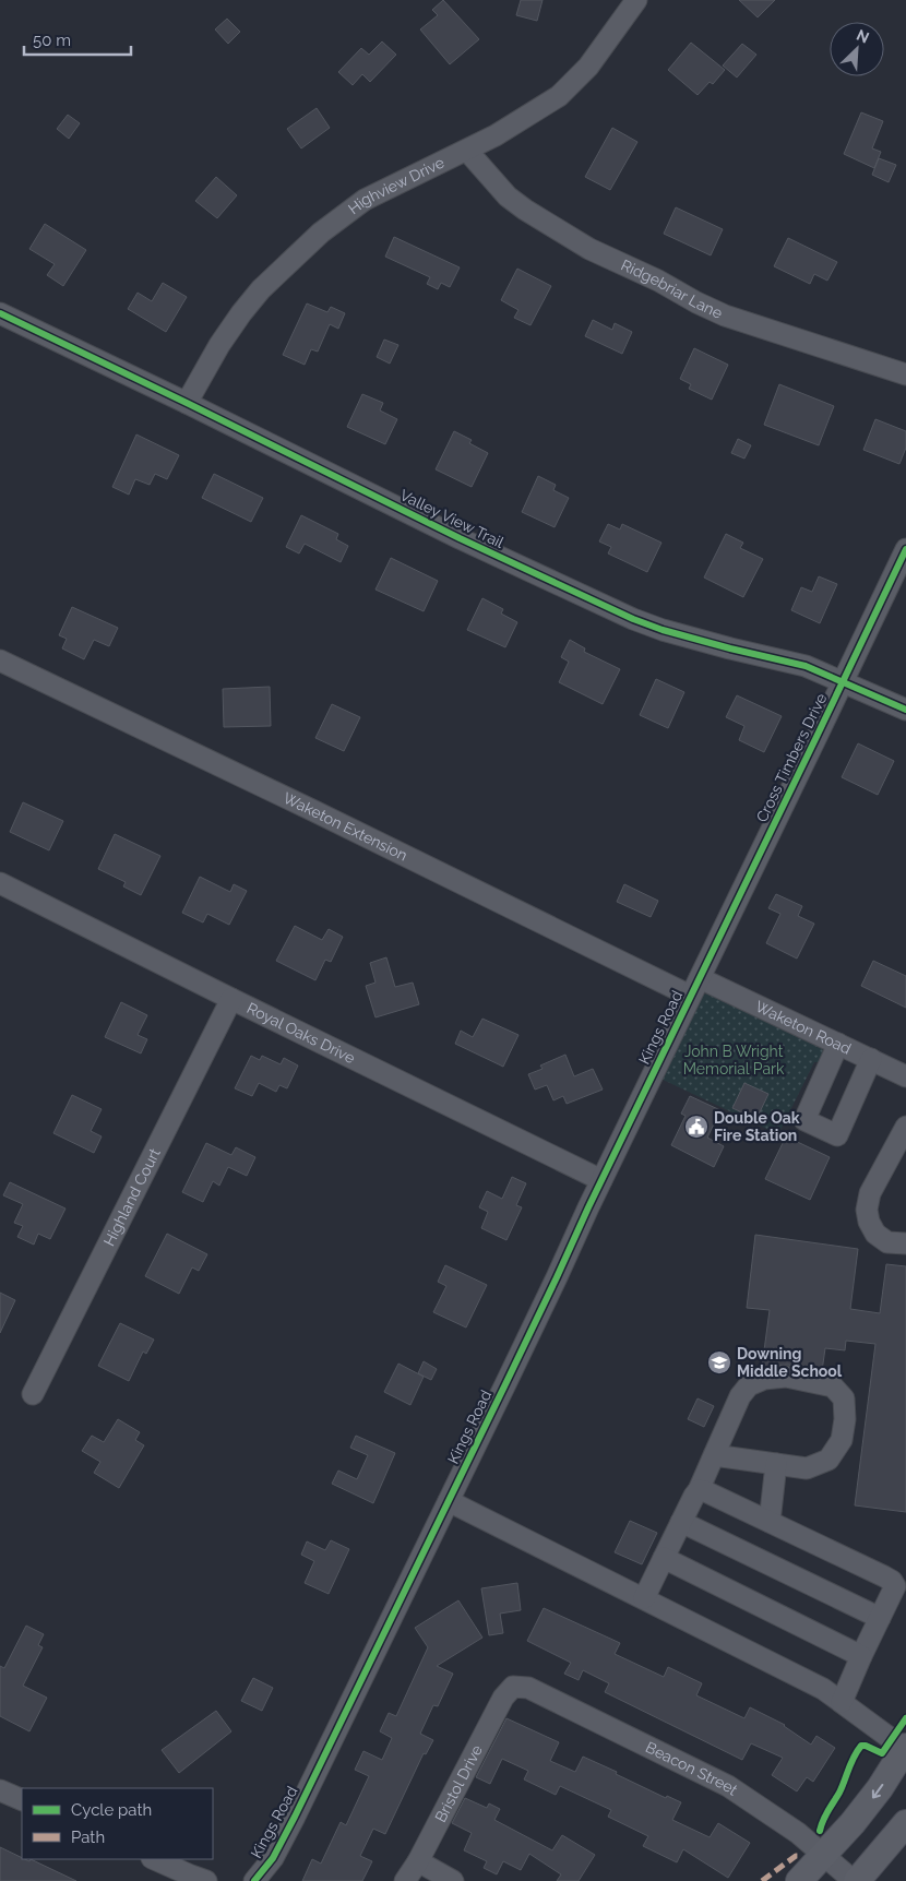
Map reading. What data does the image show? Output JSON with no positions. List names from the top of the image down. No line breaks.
{"streets":{"street":["Highview Drive","Ridgebriar Lane","Valley View Trail","Cross Timbers Drive","Waketon Extension","Waketon Road","Kings Road","Royal Oaks Drive","Highland Court","Beacon Street","Bristol Drive"]},"crossings":[["Highview Drive","Ridgebriar Lane"],["Highview Drive","Valley View Trail"],["Valley View Trail","Cross Timbers Drive"],["Cross Timbers Drive","Waketon Extension"],["Cross Timbers Drive","Waketon Road"],["Cross Timbers Drive","Kings Road"],["Waketon Extension","Waketon Road"],["Waketon Extension","Kings Road"],["Waketon Road","Kings Road"],["Kings Road","Royal Oaks Drive"],["Royal Oaks Drive","Highland Court"],["Beacon Street","Bristol Drive"]],"parks":["John B Wright Memorial Park"],"places":{"public building":["Double Oak Fire Station"],"school or university":["Downing Middle School"]},"legend":["Cycle path","Path"],"scale_bar":"50 m","north":"top right"}
